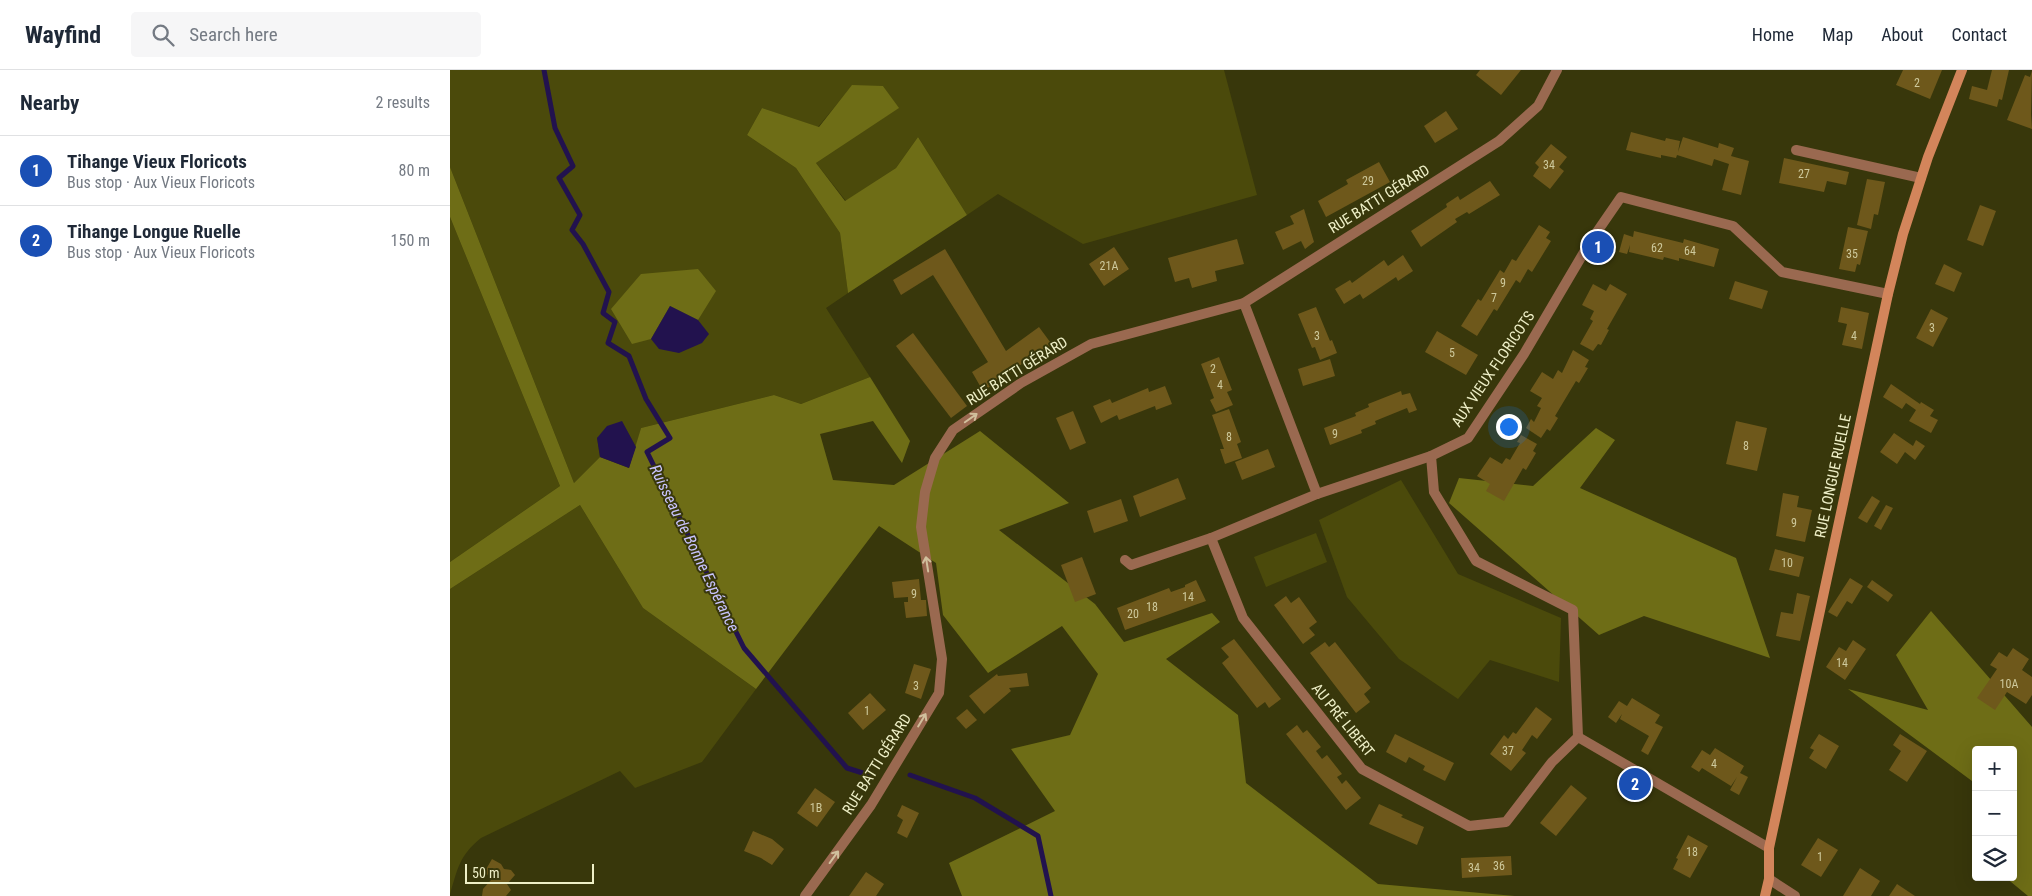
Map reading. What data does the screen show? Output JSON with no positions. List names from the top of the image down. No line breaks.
{"streets":{"street":["RUE BATTI GÉRARD","AUX VIEUX FLORICOTS","RUE LONGUE RUELLE","AU PRÉ LIBERT"]},"crossings":[["AUX VIEUX FLORICOTS","RUE LONGUE RUELLE"]],"one_way":["RUE BATTI GÉRARD"],"water":["Ruisseau de Bonne Espérance"],"house_numbers":["2","34","27","29","62","64","35","21A","9","7","3","3","4","5","2","4","9","8","8","9","10","9","14","18","20","14","10A","3","1","37","4","1B","18","1","36","34"],"scale_bar":"50 m","page":{"header":"Wayfind","search":"Search here","nav":["Home","Map","About","Contact"],"heading":["Nearby","2 results"],"list":[{"mark":"1","name":"Tihange Vieux Floricots","note":"Bus stop · Aux Vieux Floricots","value":"80 m"},{"mark":"2","name":"Tihange Longue Ruelle","note":"Bus stop · Aux Vieux Floricots","value":"150 m"}],"pins":["1","2"],"map_buttons":["+","−"],"scale":"50 m"}}
